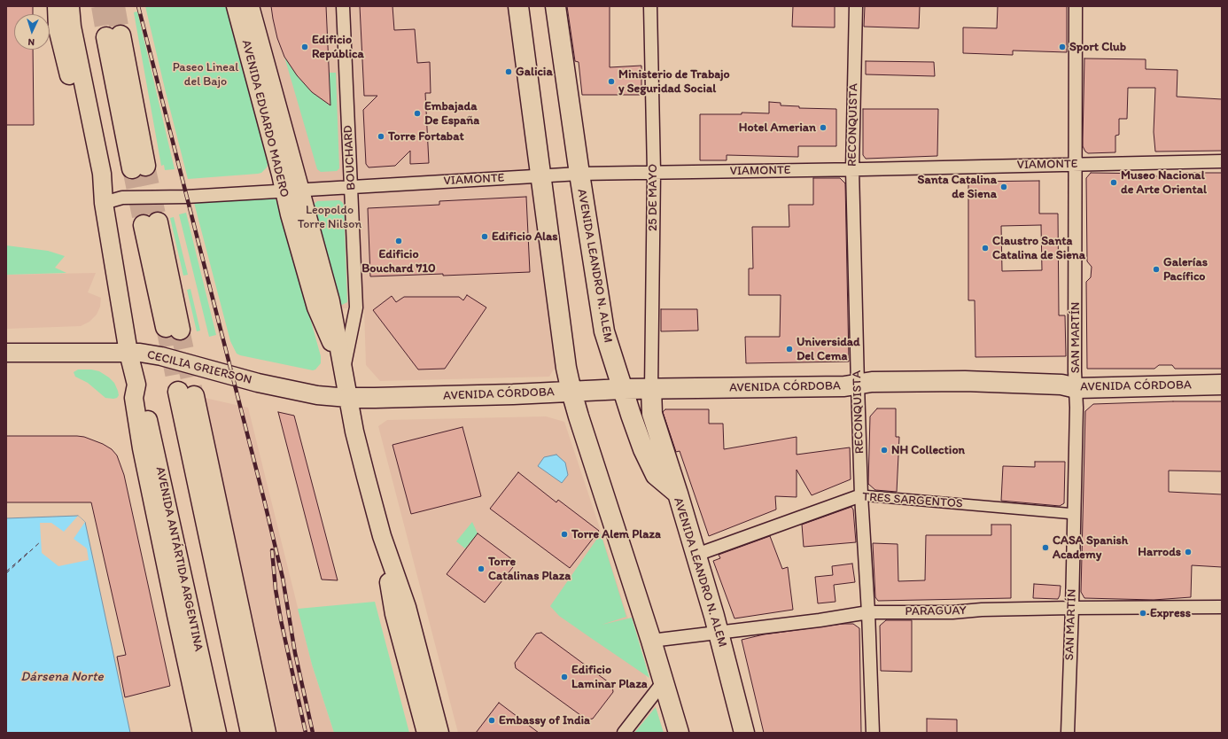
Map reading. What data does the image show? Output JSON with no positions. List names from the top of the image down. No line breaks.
{"streets":{"main road":["AVENIDA EDUARDO MADERO","AVENIDA LEANDRO N. ALEM","CECILIA GRIERSON","AVENIDA CÓRDOBA","AVENIDA ANTÁRTIDA ARGENTINA"],"street":["RECONQUISTA","BOUCHARD","VIAMONTE","25 DE MAYO","SAN MARTÍN","TRES SARGENTOS","PARAGUAY"]},"crossings":[["AVENIDA EDUARDO MADERO","BOUCHARD"],["AVENIDA EDUARDO MADERO","VIAMONTE"],["AVENIDA EDUARDO MADERO","CECILIA GRIERSON"],["AVENIDA EDUARDO MADERO","AVENIDA CÓRDOBA"],["RECONQUISTA","VIAMONTE"],["RECONQUISTA","AVENIDA CÓRDOBA"],["RECONQUISTA","TRES SARGENTOS"],["RECONQUISTA","PARAGUAY"],["BOUCHARD","VIAMONTE"],["VIAMONTE","25 DE MAYO"],["VIAMONTE","AVENIDA LEANDRO N. ALEM"],["VIAMONTE","SAN MARTÍN"],["VIAMONTE","AVENIDA ANTÁRTIDA ARGENTINA"],["25 DE MAYO","AVENIDA CÓRDOBA"],["AVENIDA LEANDRO N. ALEM","AVENIDA CÓRDOBA"],["AVENIDA LEANDRO N. ALEM","TRES SARGENTOS"],["AVENIDA LEANDRO N. ALEM","PARAGUAY"],["SAN MARTÍN","AVENIDA CÓRDOBA"],["SAN MARTÍN","TRES SARGENTOS"],["SAN MARTÍN","PARAGUAY"],["CECILIA GRIERSON","AVENIDA CÓRDOBA"],["CECILIA GRIERSON","AVENIDA ANTÁRTIDA ARGENTINA"]],"water":["Dársena Norte"],"parks":["Paseo Lineal del Bajo","Leopoldo Torre Nilson"],"places":["Edificio República","Sport Club","Galicia","Ministerio de Trabajo y Seguridad Social","Embajada De España","Hotel Amerian","Torre Fortabat","Museo Nacional de Arte Oriental","Santa Catalina de Siena","Edificio Alas","Edificio Bouchard 710","Claustro Santa Catalina de Siena","Galerías Pacífico","Universidad Del Cema","NH Collection","Torre Alem Plaza","CASA Spanish Academy","Harrods","Torre Catalinas Plaza","Express","Edificio Laminar Plaza","Embassy of India"],"north":"bottom"}
